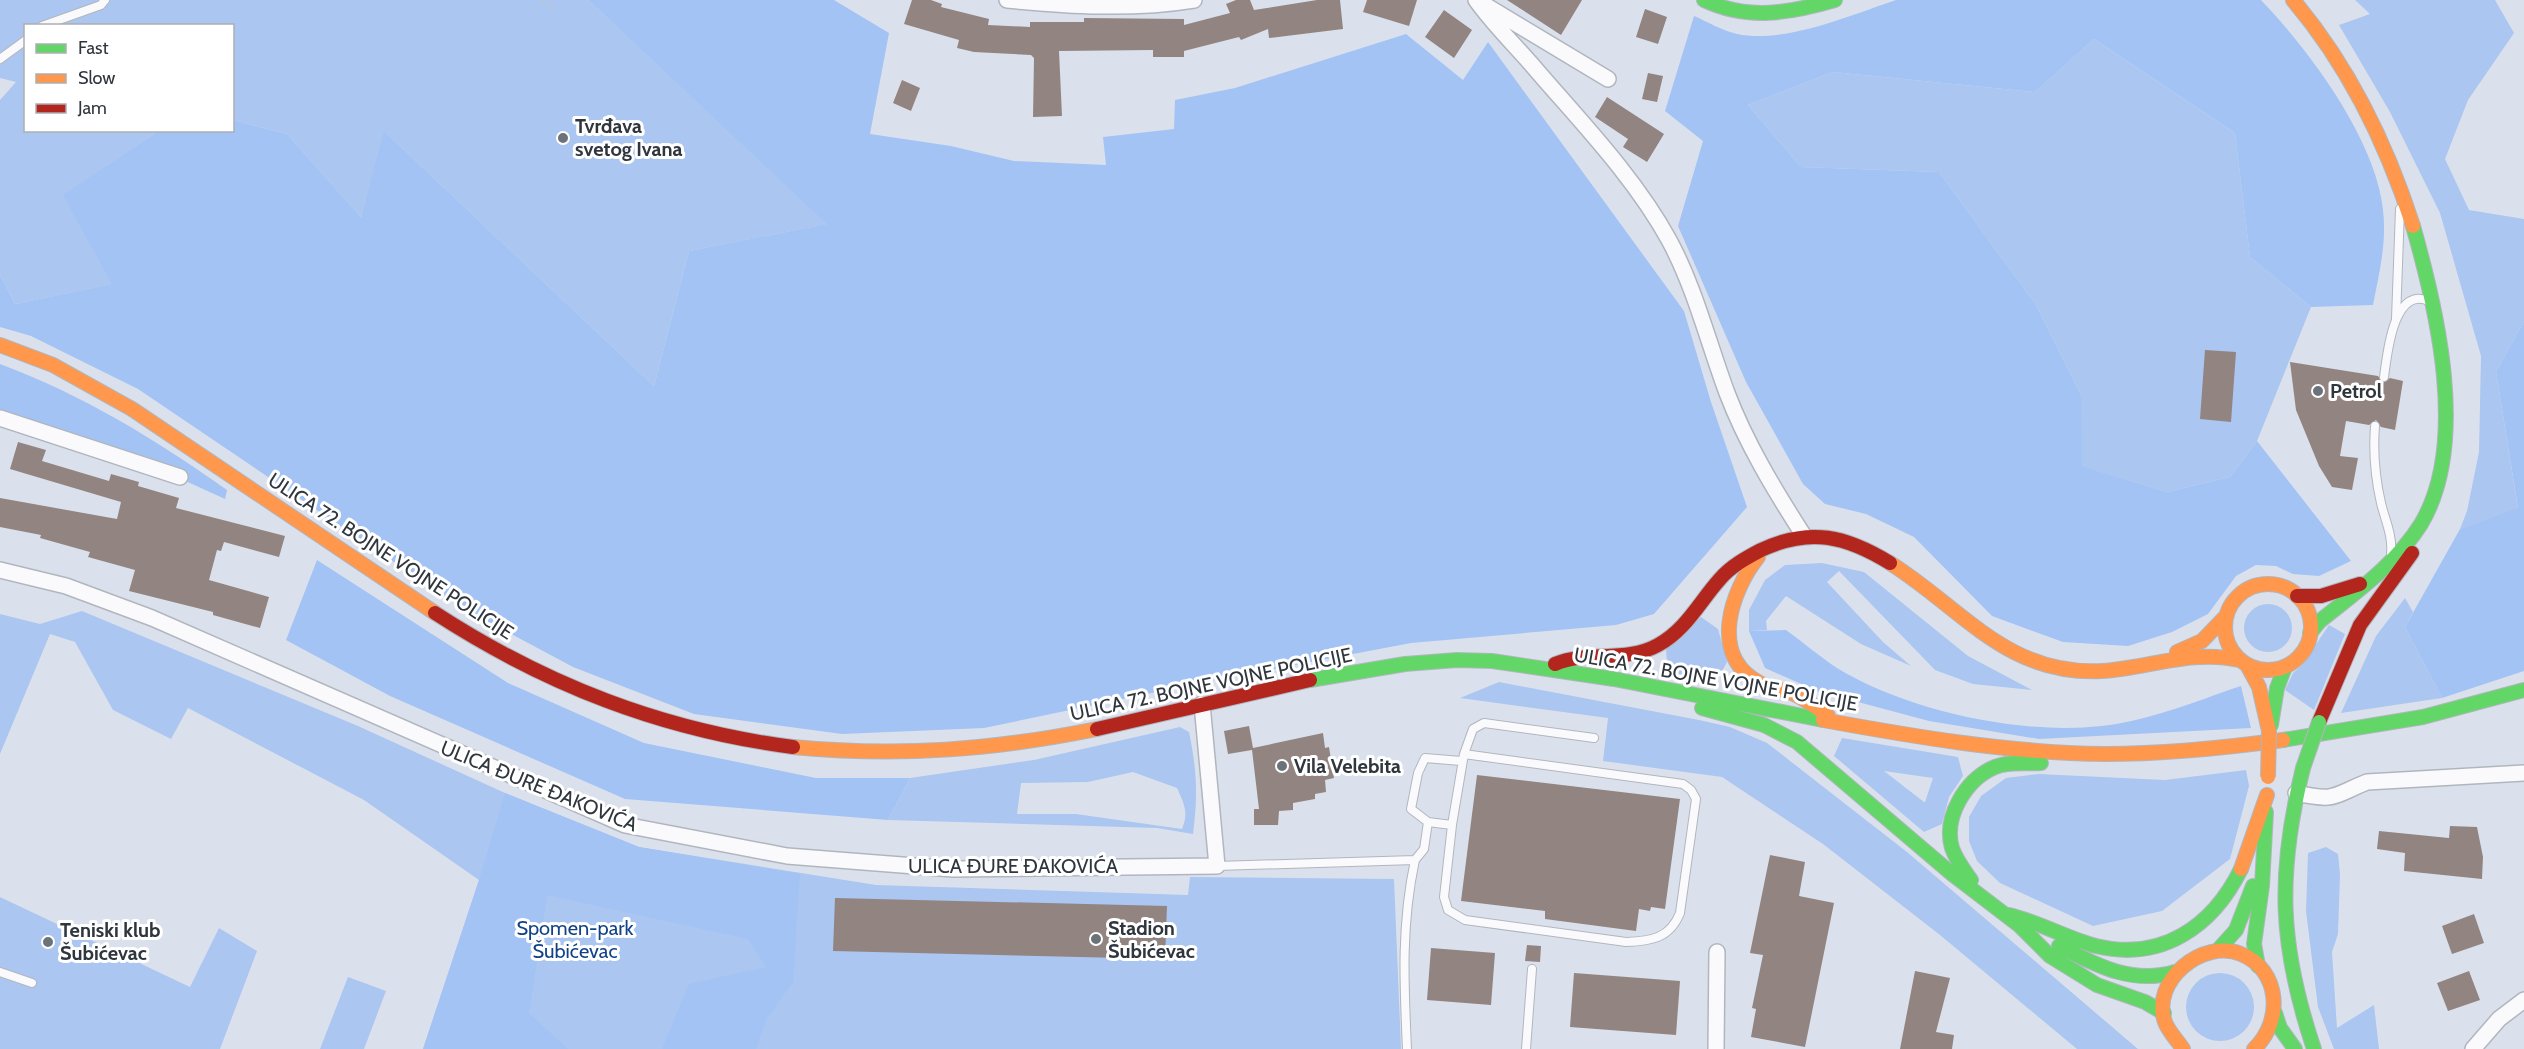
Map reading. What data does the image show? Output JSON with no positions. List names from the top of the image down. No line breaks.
{"streets":{"main road":["ULICA 72. BOJNE VOJNE POLICIJE"],"street":["ULICA ĐURE ĐAKOVIĆA"]},"parks":["Spomen-park Šubićevac"],"places":["Tvrđava svetog Ivana","Petrol","Vila Velebita","Stadion Šubićevac","Teniski klub Šubićevac"],"legend":["Fast","Slow","Jam"]}
